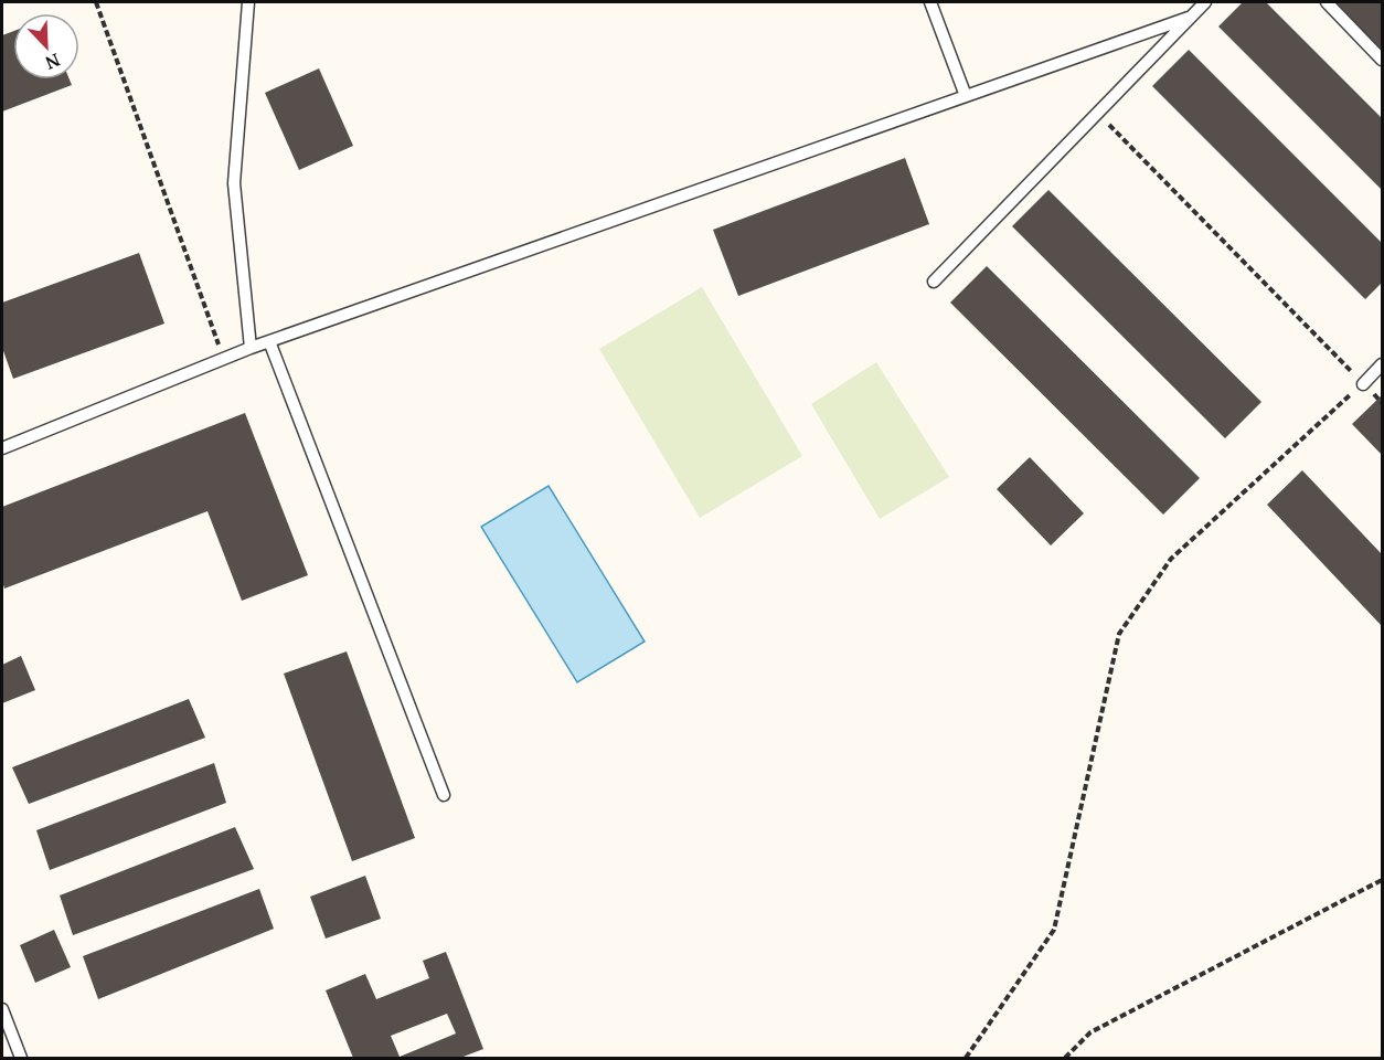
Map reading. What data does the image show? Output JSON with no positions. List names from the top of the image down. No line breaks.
{"north":"bottom right"}
